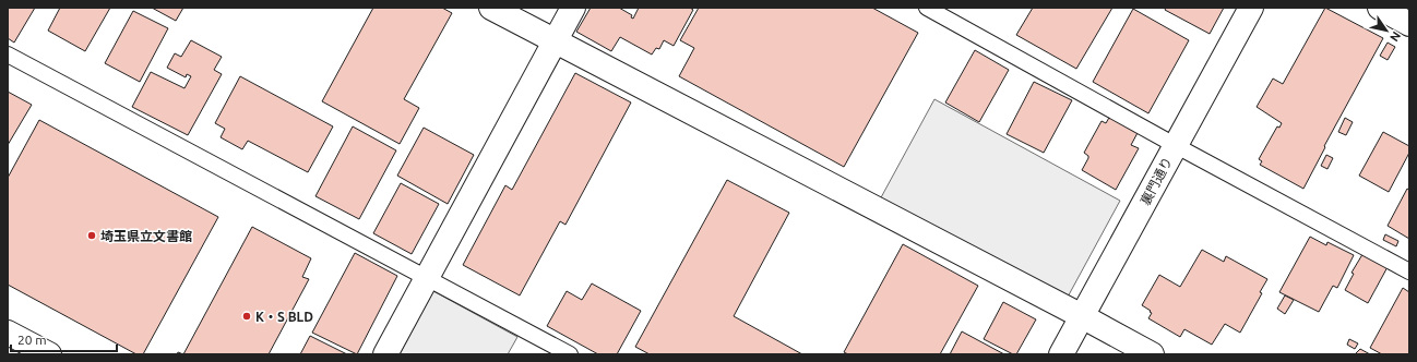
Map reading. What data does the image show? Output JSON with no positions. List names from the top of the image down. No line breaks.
{"streets":{"main road":["裏門通り"]},"places":["埼玉県立文書館","K・S BLD"],"scale_bar":"20 m","north":"bottom right"}
